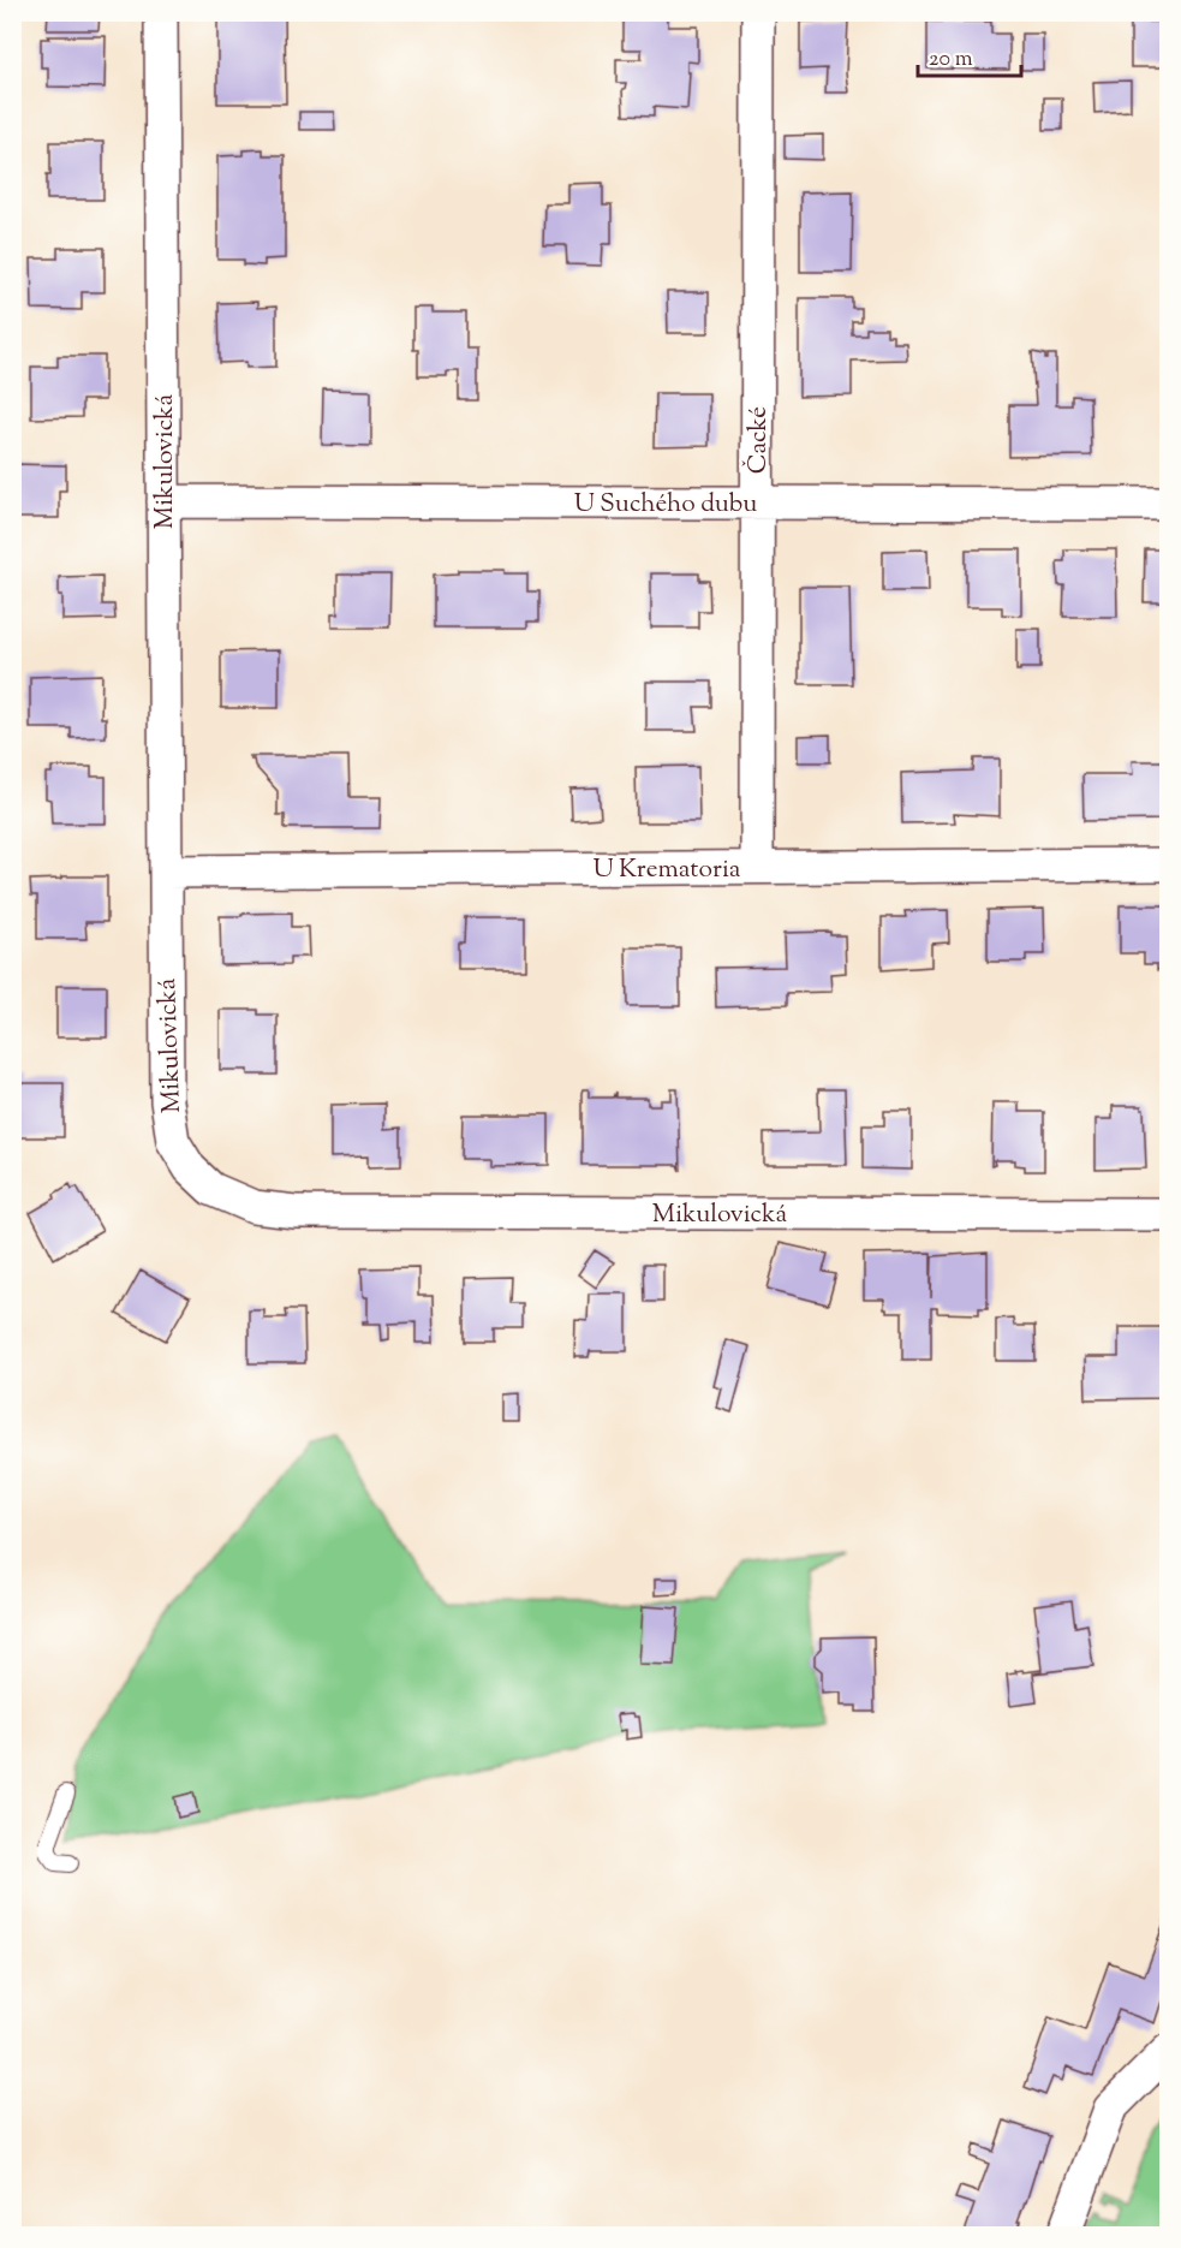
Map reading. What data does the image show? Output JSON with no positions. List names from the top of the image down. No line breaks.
{"streets":{"street":["Čacké","Mikulovická","U Suchého dubu","U Krematoria"]},"crossings":[["Čacké","U Suchého dubu"],["Čacké","U Krematoria"],["Mikulovická","U Suchého dubu"],["Mikulovická","U Krematoria"]],"scale_bar":"20 m"}
